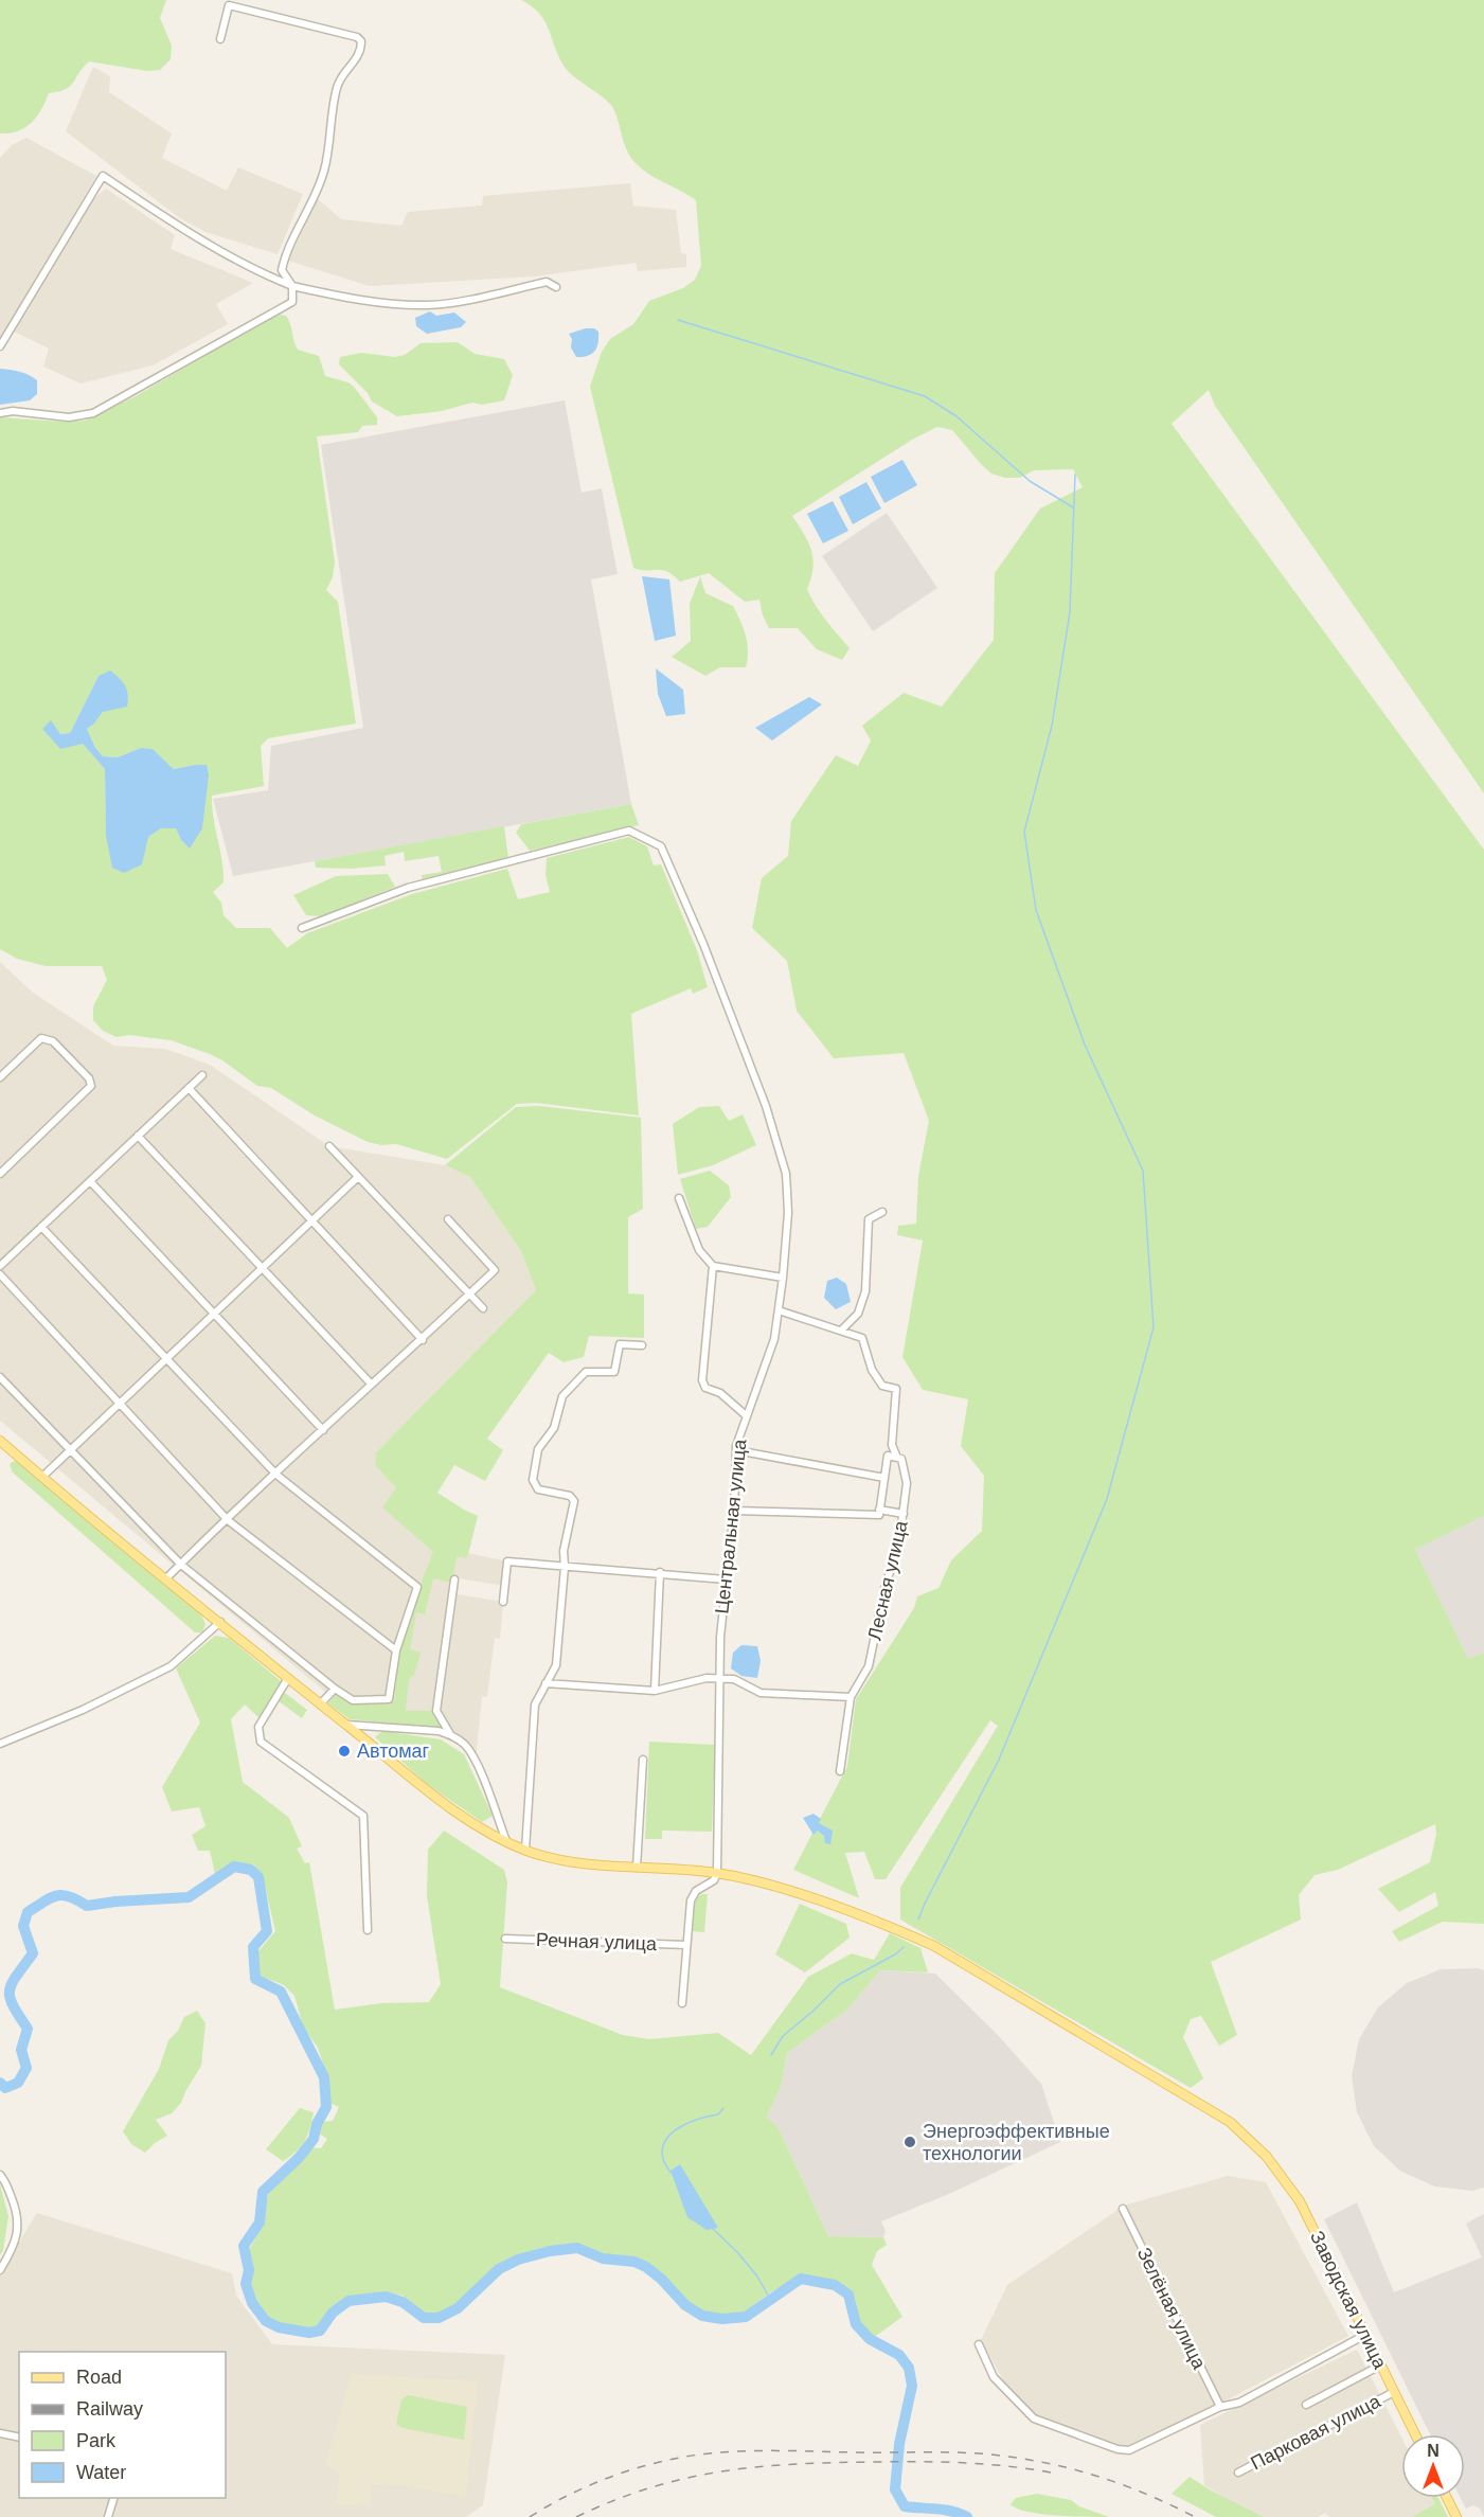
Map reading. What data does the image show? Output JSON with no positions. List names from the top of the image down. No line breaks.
{"streets":{"main road":["Заводская улица"],"street":["Центральная улица","Лесная улица","Речная улица","Зелёная улица","Парковая улица"]},"crossings":[["Центральная улица","Заводская улица"],["Заводская улица","Парковая улица"]],"places":["Автомаг","Энергоэффективные технологии"],"legend":["Road","Railway","Park","Water"],"north":"top"}
